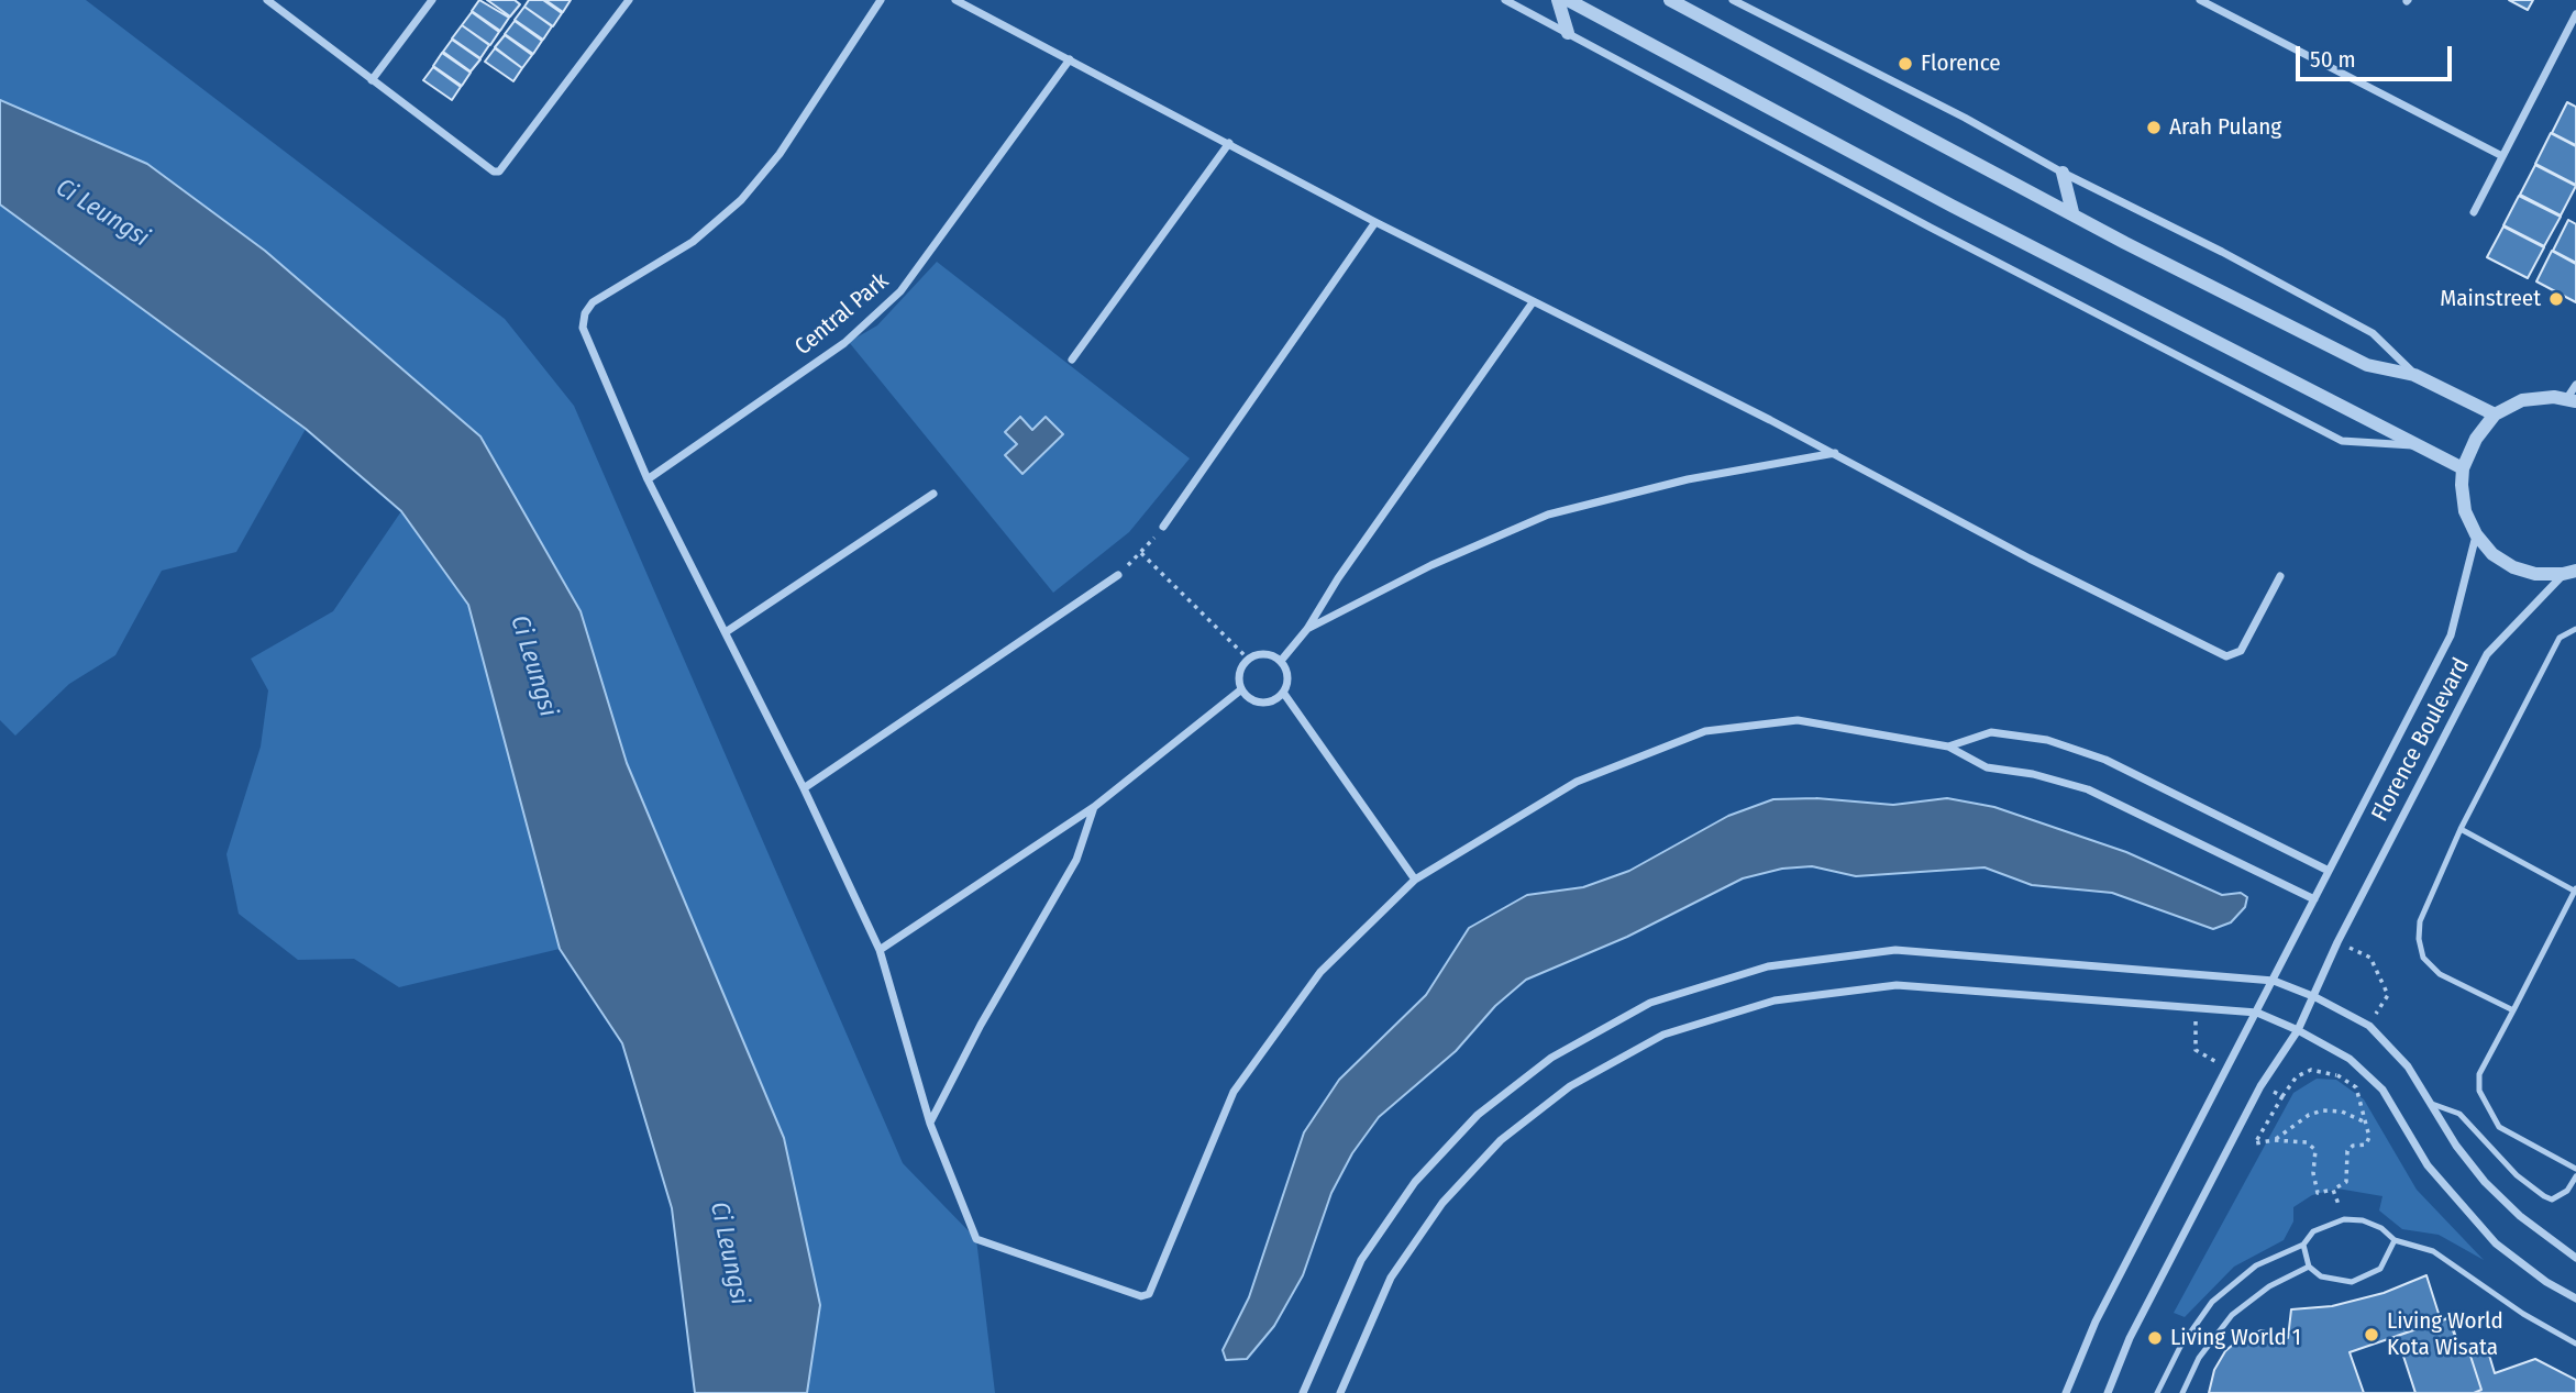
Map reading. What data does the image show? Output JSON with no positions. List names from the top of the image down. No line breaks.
{"streets":{"street":["Central Park","Florence Boulevard"]},"water":["Ci Leungsi"],"places":["Florence","Arah Pulang","Mainstreet","Living World Kota Wisata","Living World 1"],"scale_bar":"50 m"}
